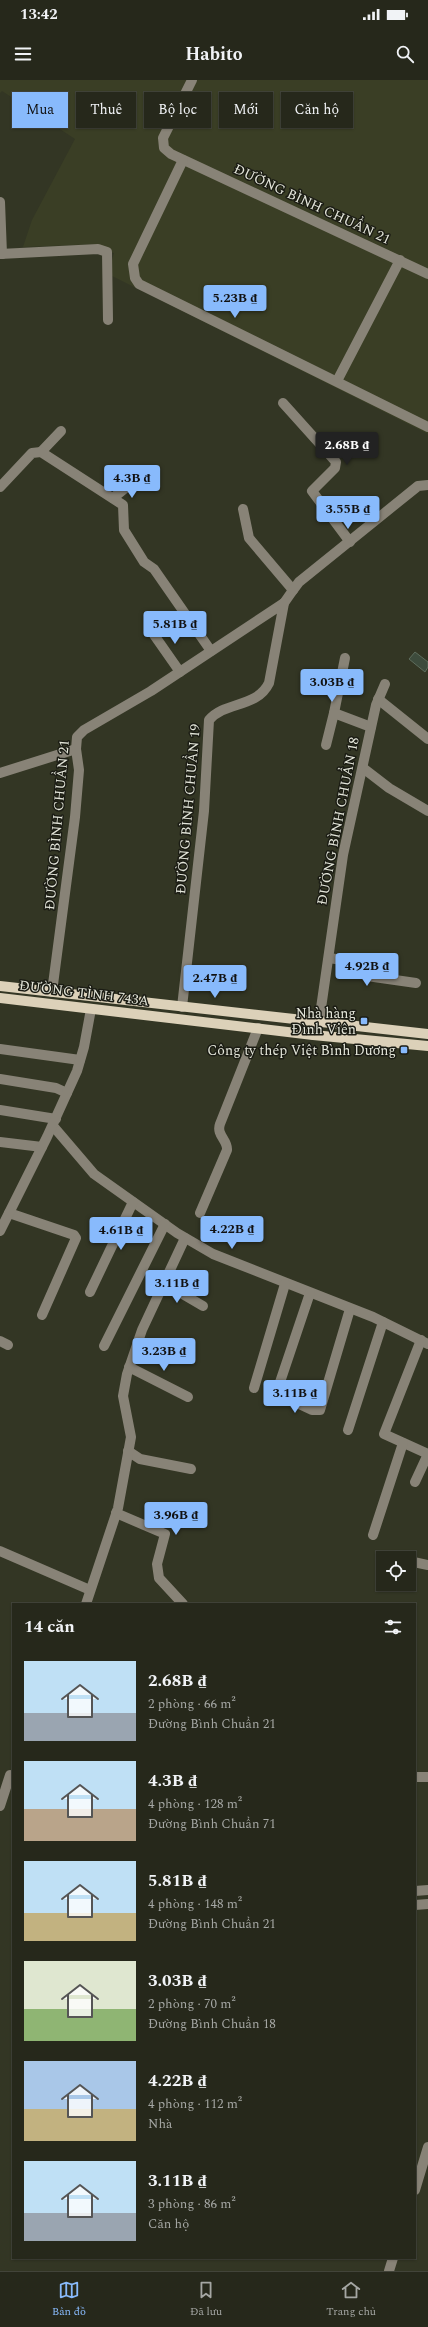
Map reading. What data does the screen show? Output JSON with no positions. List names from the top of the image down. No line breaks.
{"streets":{"main road":["ĐƯỜNG TỈNH 743A"],"street":["ĐƯỜNG BÌNH CHUẨN 21","ĐƯỜNG BÌNH CHUẨN 19","ĐƯỜNG BÌNH CHUẨN 18"]},"crossings":[["ĐƯỜNG BÌNH CHUẨN 21","ĐƯỜNG BÌNH CHUẨN 19"],["ĐƯỜNG BÌNH CHUẨN 21","ĐƯỜNG TỈNH 743A"],["ĐƯỜNG BÌNH CHUẨN 19","ĐƯỜNG TỈNH 743A"],["ĐƯỜNG BÌNH CHUẨN 18","ĐƯỜNG TỈNH 743A"]],"places":{"transit":["Nhà hàng Đình Viên","Công ty thép Việt Bình Dương"]},"page":{"status":"13:42","header":"Habito","chip":["Mua","Thuê","Bộ lọc","Mới","Căn hộ"],"price":["5.23B ₫","2.68B ₫","4.3B ₫","3.55B ₫","5.81B ₫","3.03B ₫","4.92B ₫","2.47B ₫","4.22B ₫","4.61B ₫","3.11B ₫","3.23B ₫","3.11B ₫","3.96B ₫"],"heading":"14 căn","list":[{"name":"2.68B ₫","note":"2 phòng · 66 m² · Đường Bình Chuẩn 21"},{"name":"4.3B ₫","note":"4 phòng · 128 m² · Đường Bình Chuẩn 71"},{"name":"5.81B ₫","note":"4 phòng · 148 m² · Đường Bình Chuẩn 21"},{"name":"3.03B ₫","note":"2 phòng · 70 m² · Đường Bình Chuẩn 18"},{"name":"4.22B ₫","note":"4 phòng · 112 m² · Nhà"},{"name":"3.11B ₫","note":"3 phòng · 86 m² · Căn hộ"}],"tabs":["Bản đồ","Đã lưu","Trang chủ"]}}
